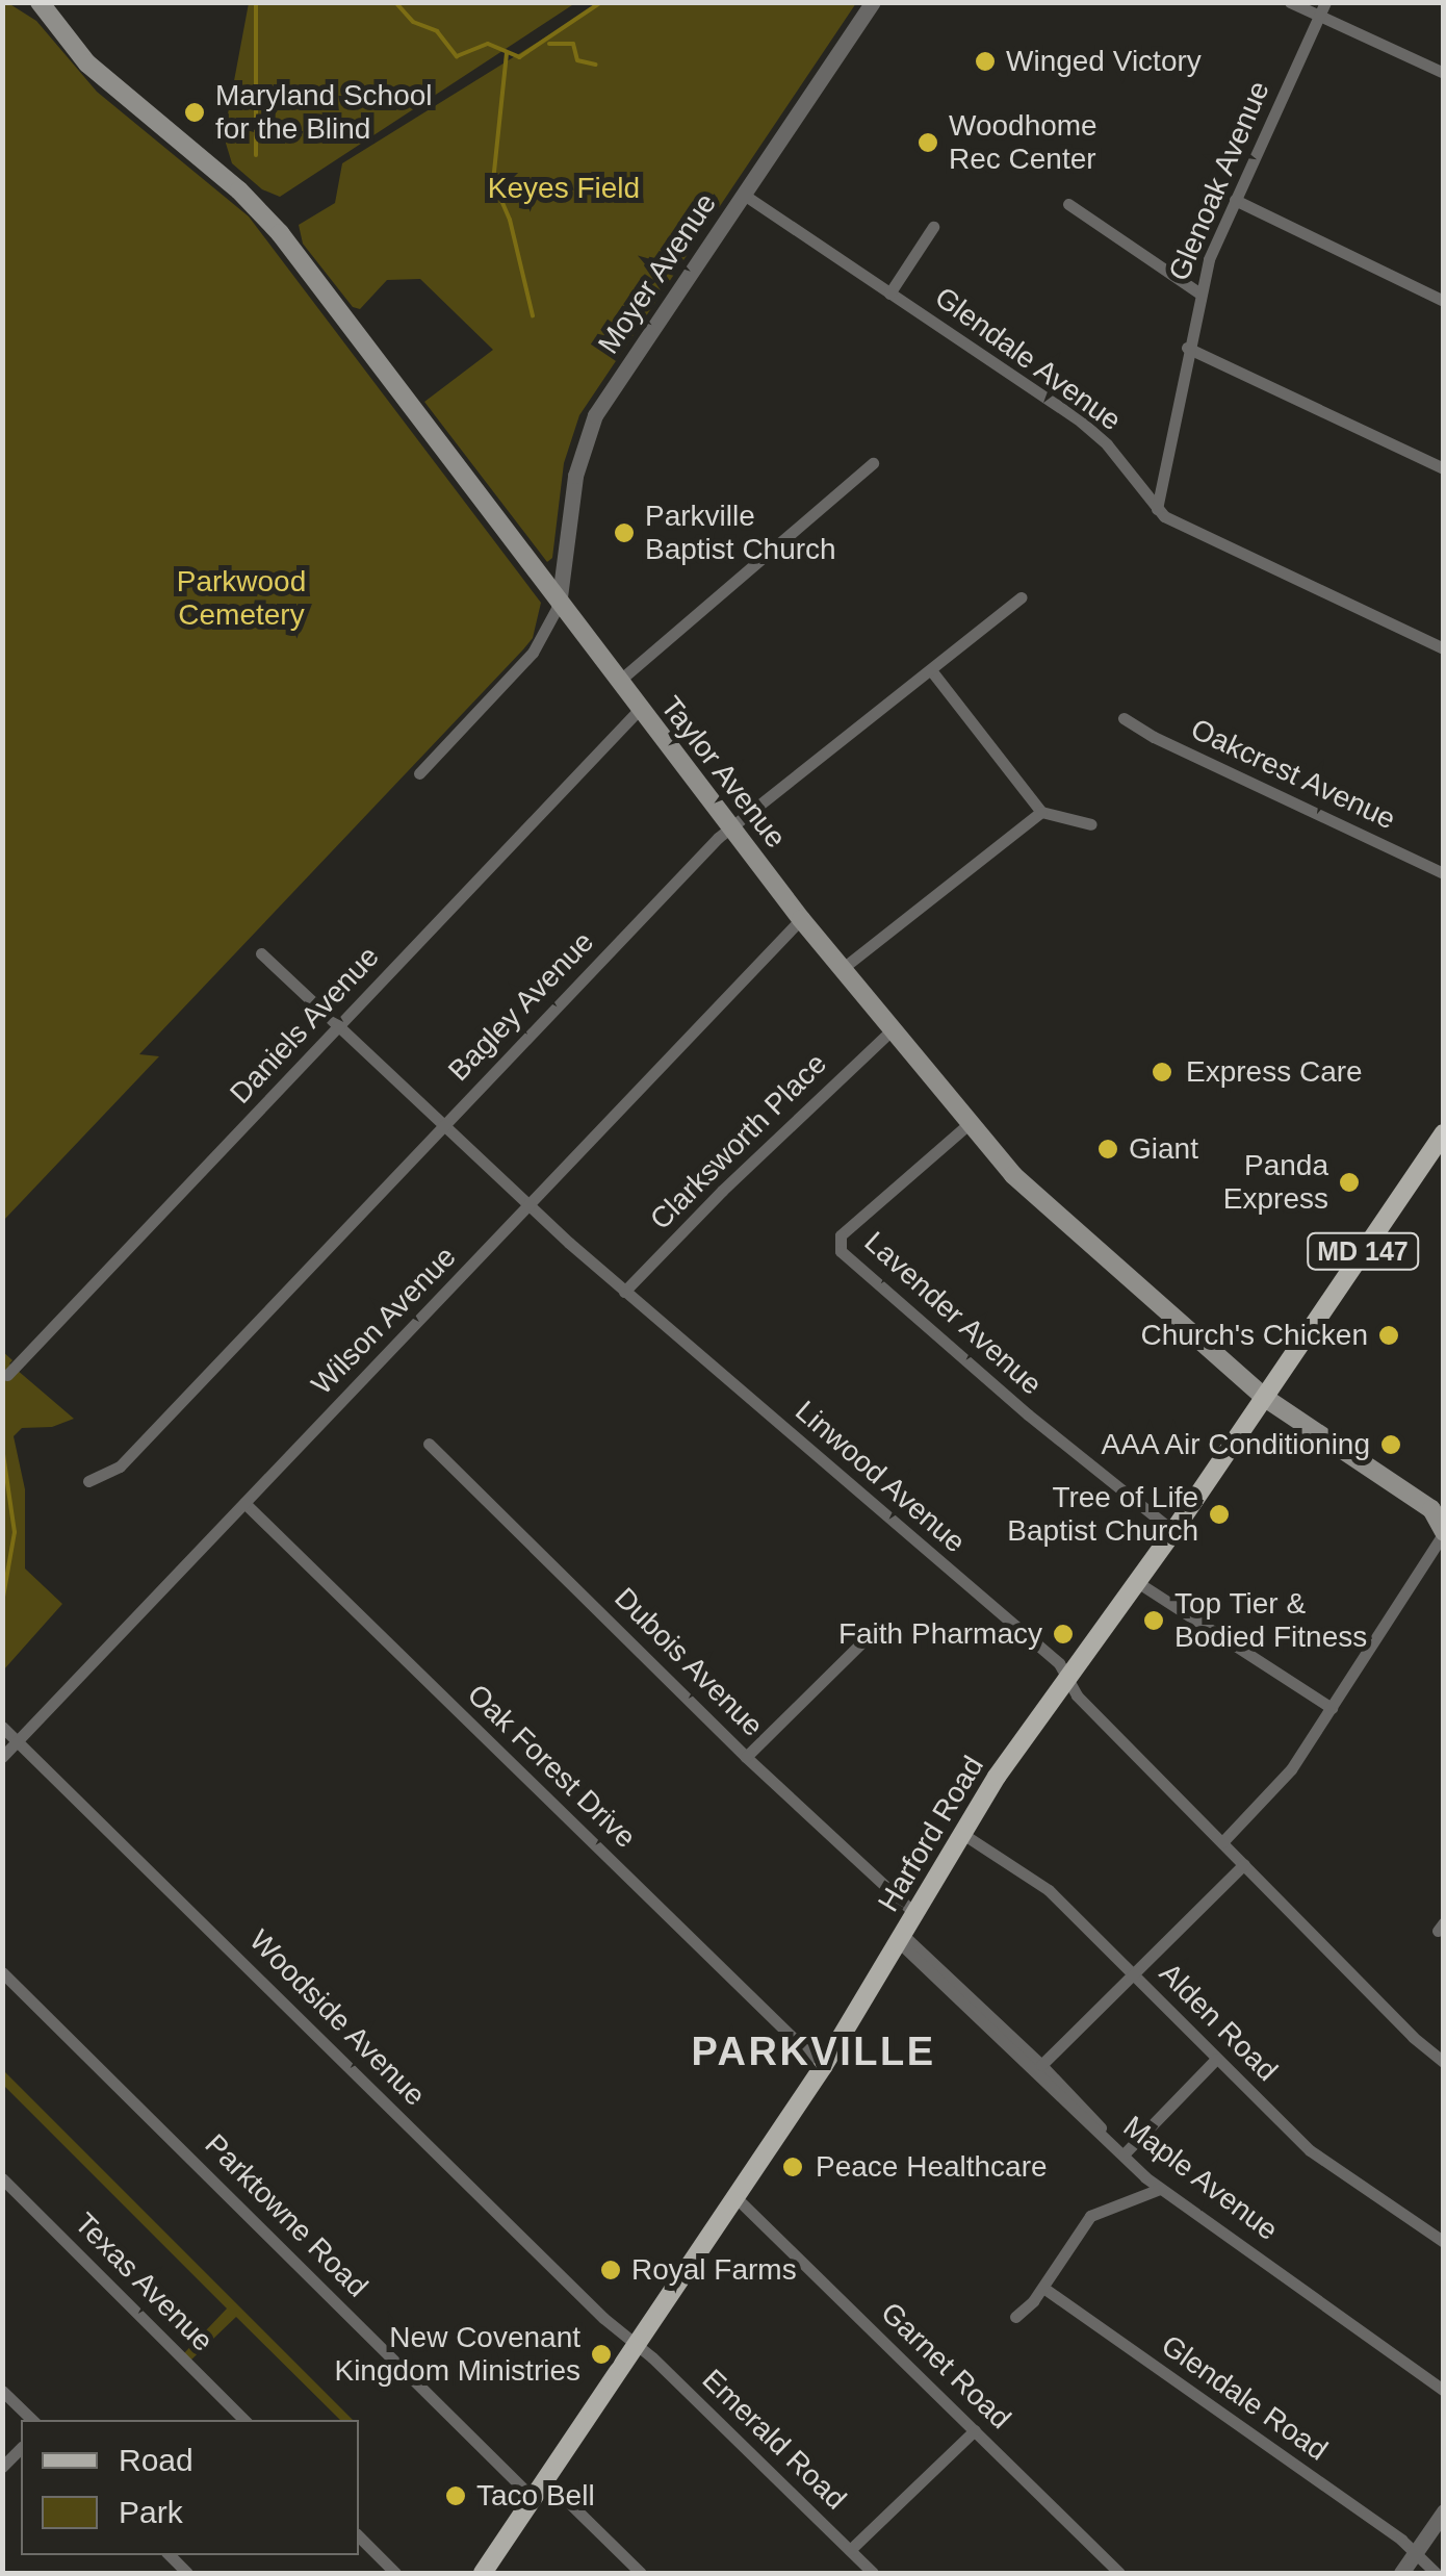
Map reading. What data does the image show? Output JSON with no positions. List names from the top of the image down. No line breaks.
{"streets":{"main road":["Taylor Avenue","MD 147","Harford Road"],"street":["Glenoak Avenue","Moyer Avenue","Glendale Avenue","Oakcrest Avenue","Bagley Avenue","Daniels Avenue","Clarksworth Place","Lavender Avenue","Wilson Avenue","Linwood Avenue","Dubois Avenue","Oak Forest Drive","Woodside Avenue","Alden Road","Maple Avenue","Parktowne Road","Texas Avenue","Garnet Road","Glendale Road","Emerald Road"]},"crossings":[["Glenoak Avenue","Glendale Avenue"],["Moyer Avenue","Glendale Avenue"],["Moyer Avenue","Taylor Avenue"],["Taylor Avenue","Bagley Avenue"],["Taylor Avenue","Daniels Avenue"],["Taylor Avenue","Clarksworth Place"],["Taylor Avenue","Lavender Avenue"],["Taylor Avenue","Wilson Avenue"],["Taylor Avenue","Harford Road"],["Bagley Avenue","Linwood Avenue"],["Daniels Avenue","Linwood Avenue"],["Clarksworth Place","Linwood Avenue"],["Lavender Avenue","Harford Road"],["Wilson Avenue","Linwood Avenue"],["Wilson Avenue","Oak Forest Drive"],["Wilson Avenue","Woodside Avenue"],["Linwood Avenue","Harford Road"],["Dubois Avenue","Harford Road"],["Oak Forest Drive","Harford Road"],["Harford Road","Woodside Avenue"],["Harford Road","Alden Road"],["Harford Road","Maple Avenue"],["Harford Road","Parktowne Road"],["Harford Road","Garnet Road"],["Harford Road","Emerald Road"],["Woodside Avenue","Emerald Road"]],"districts":["PARKVILLE"],"parks":["Keyes Field","Parkwood Cemetery"],"places":["Winged Victory","Maryland School for the Blind","Woodhome Rec Center","Parkville Baptist Church","Express Care","Giant","Panda Express","Church's Chicken","AAA Air Conditioning","Tree of Life Baptist Church","Top Tier & Bodied Fitness","Faith Pharmacy","Peace Healthcare","Royal Farms","New Covenant Kingdom Ministries","Taco Bell"],"legend":["Road","Park"]}
